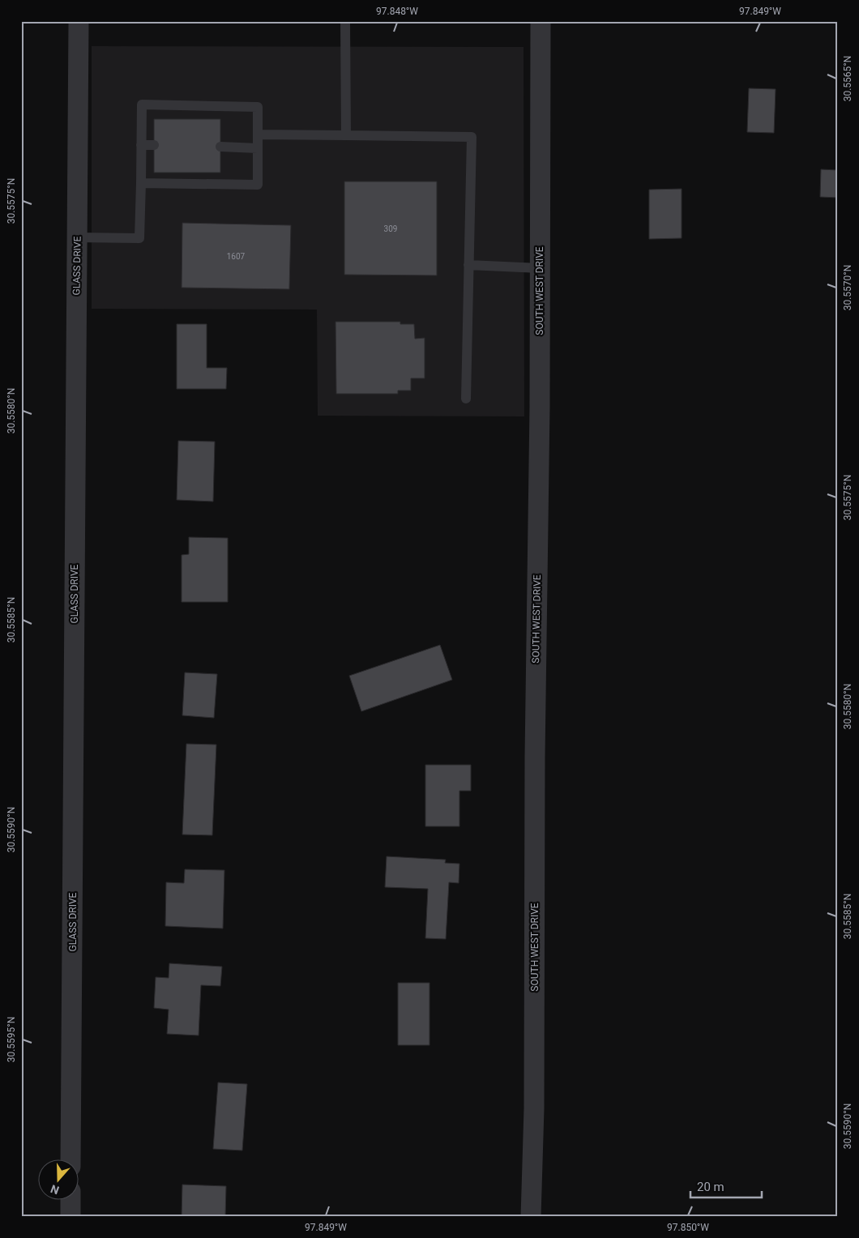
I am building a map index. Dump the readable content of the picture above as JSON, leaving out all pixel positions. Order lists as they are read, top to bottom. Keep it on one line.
{"streets":{"street":["GLASS DRIVE","SOUTH WEST DRIVE"]},"house_numbers":["309","1607"],"scale_bar":"20 m","north":"bottom","coordinates":["97.848°W","97.849°W","30.5565°N","30.5575°N","30.5570°N","30.5580°N","30.5585°N","30.5590°N","30.5595°N","97.850°W"]}
